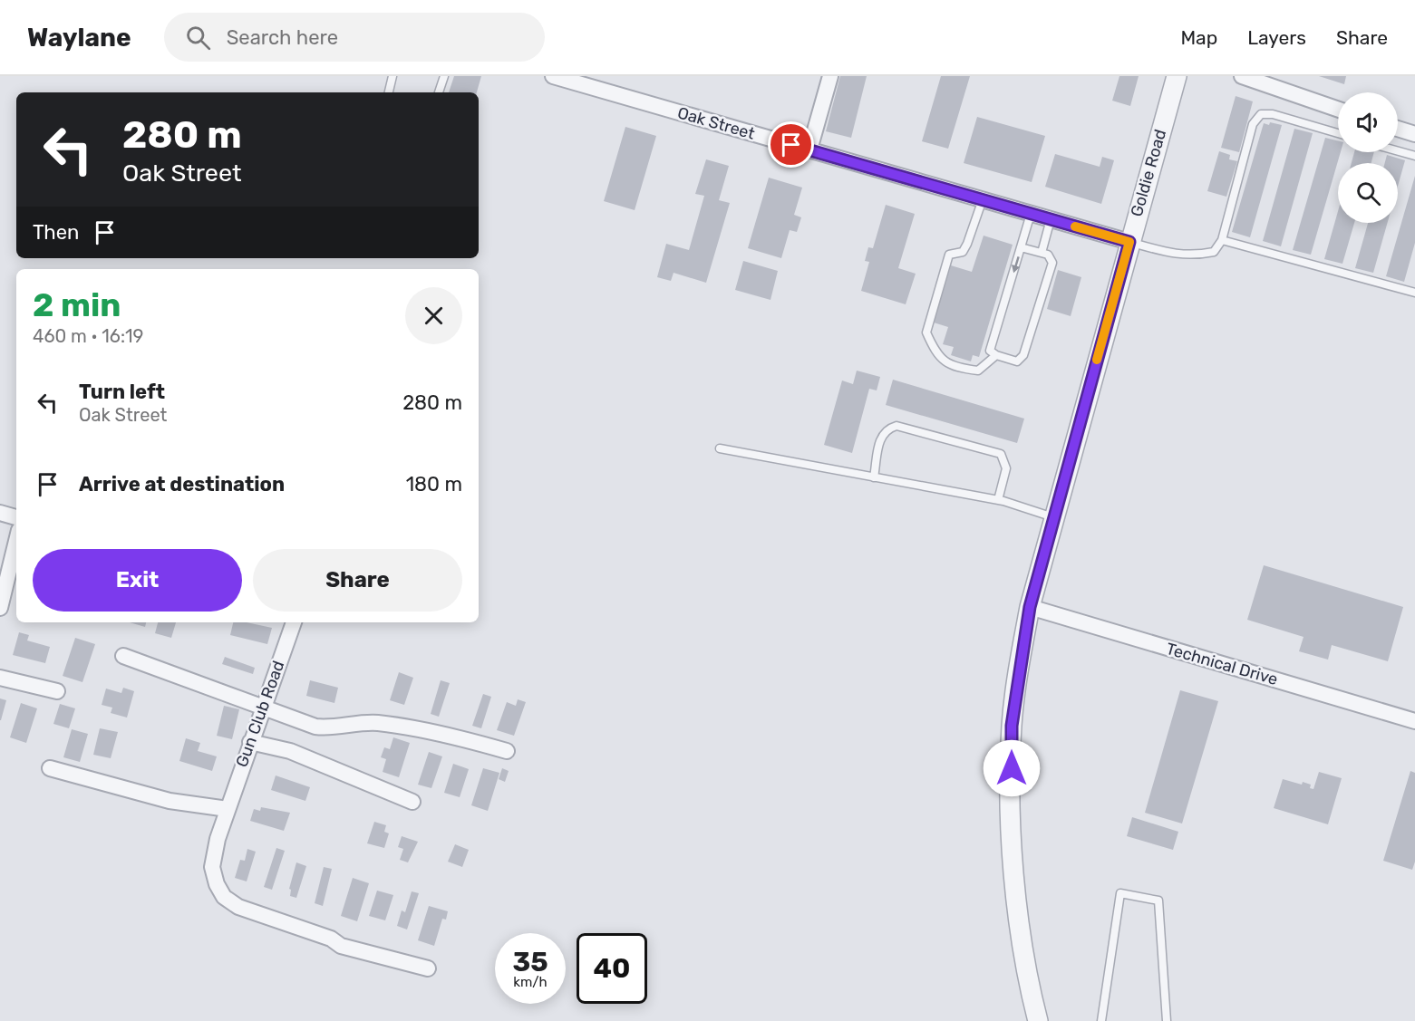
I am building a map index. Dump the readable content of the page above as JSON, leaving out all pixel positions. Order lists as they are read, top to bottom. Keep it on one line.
{"streets":{"street":["Oak Street","Goldie Road","Technical Drive","Gun Club Road"]},"crossings":[["Oak Street","Goldie Road"],["Goldie Road","Technical Drive"]],"page":{"header":"Waylane","search":"Search here","nav":["Map","Layers","Share"],"turn":["280 m","Oak Street"],"then":"Then","heading":["2 min","460 m · 16:19"],"list":[{"name":"Turn left","note":"Oak Street","value":"280 m"},{"name":"Arrive at destination","value":"180 m"}],"buttons":["Exit","Share"],"speed":"35 km/h","limit":"40"}}
